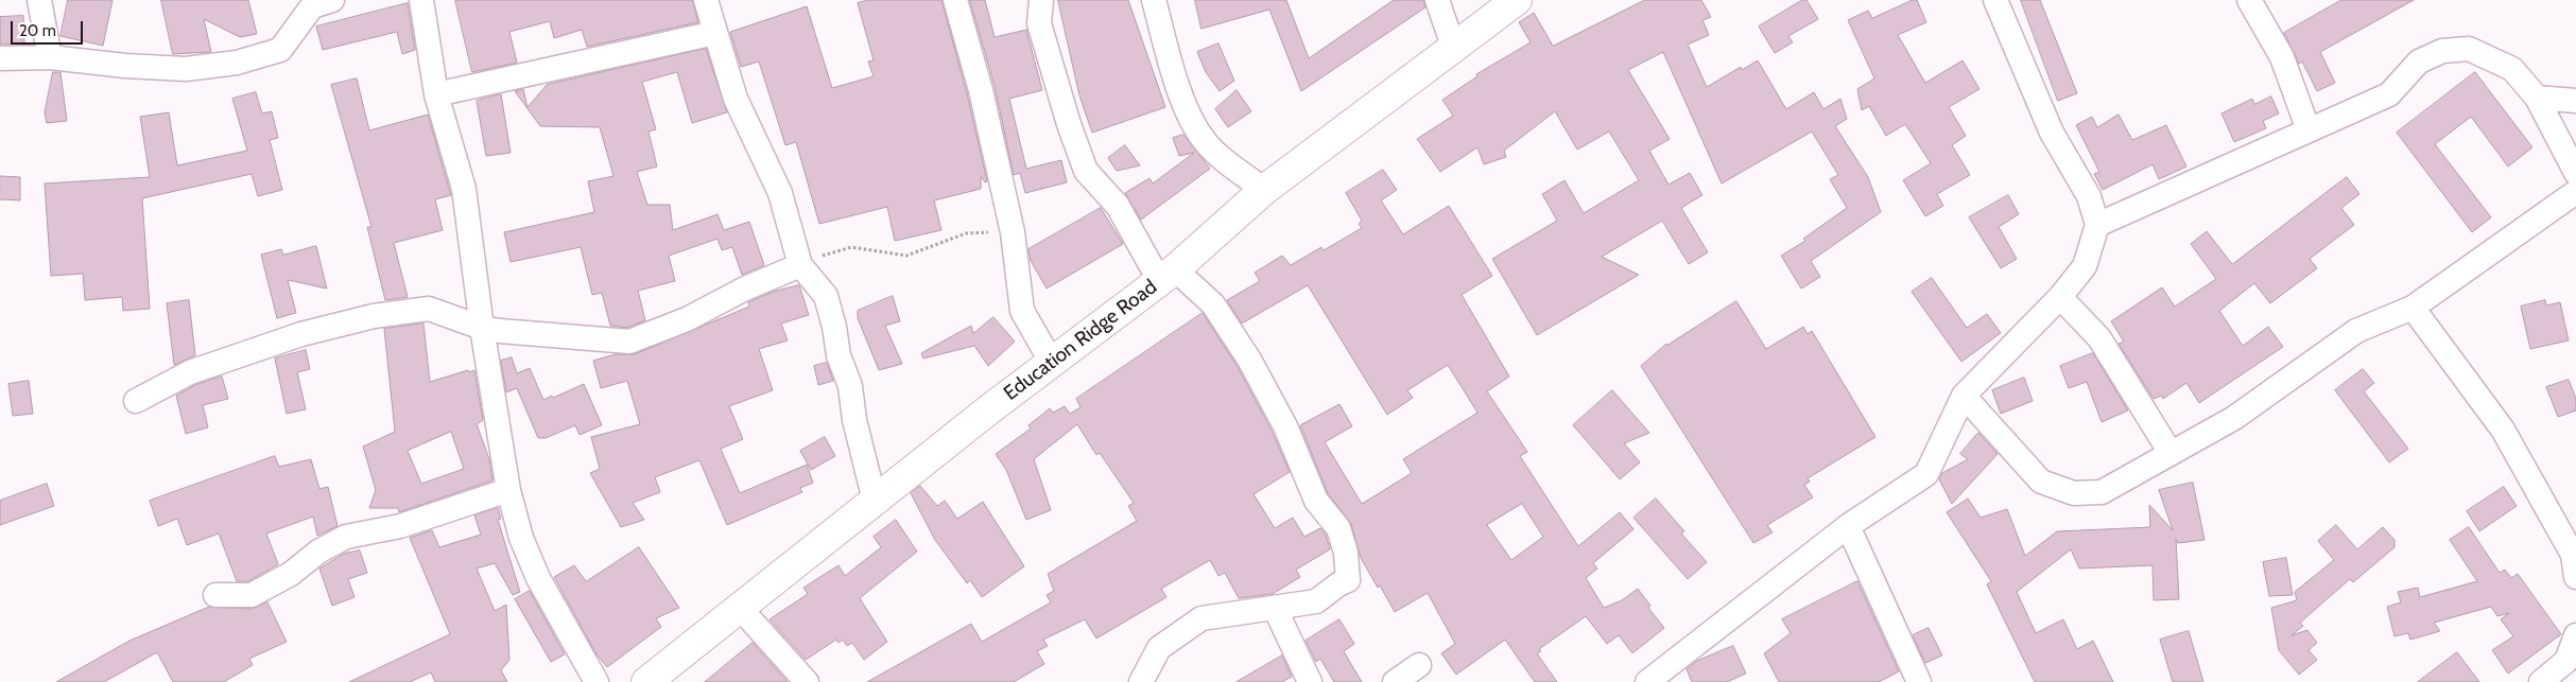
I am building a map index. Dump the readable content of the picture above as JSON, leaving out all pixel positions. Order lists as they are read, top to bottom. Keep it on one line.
{"streets":{"main road":["Education Ridge Road"]},"scale_bar":"20 m"}
